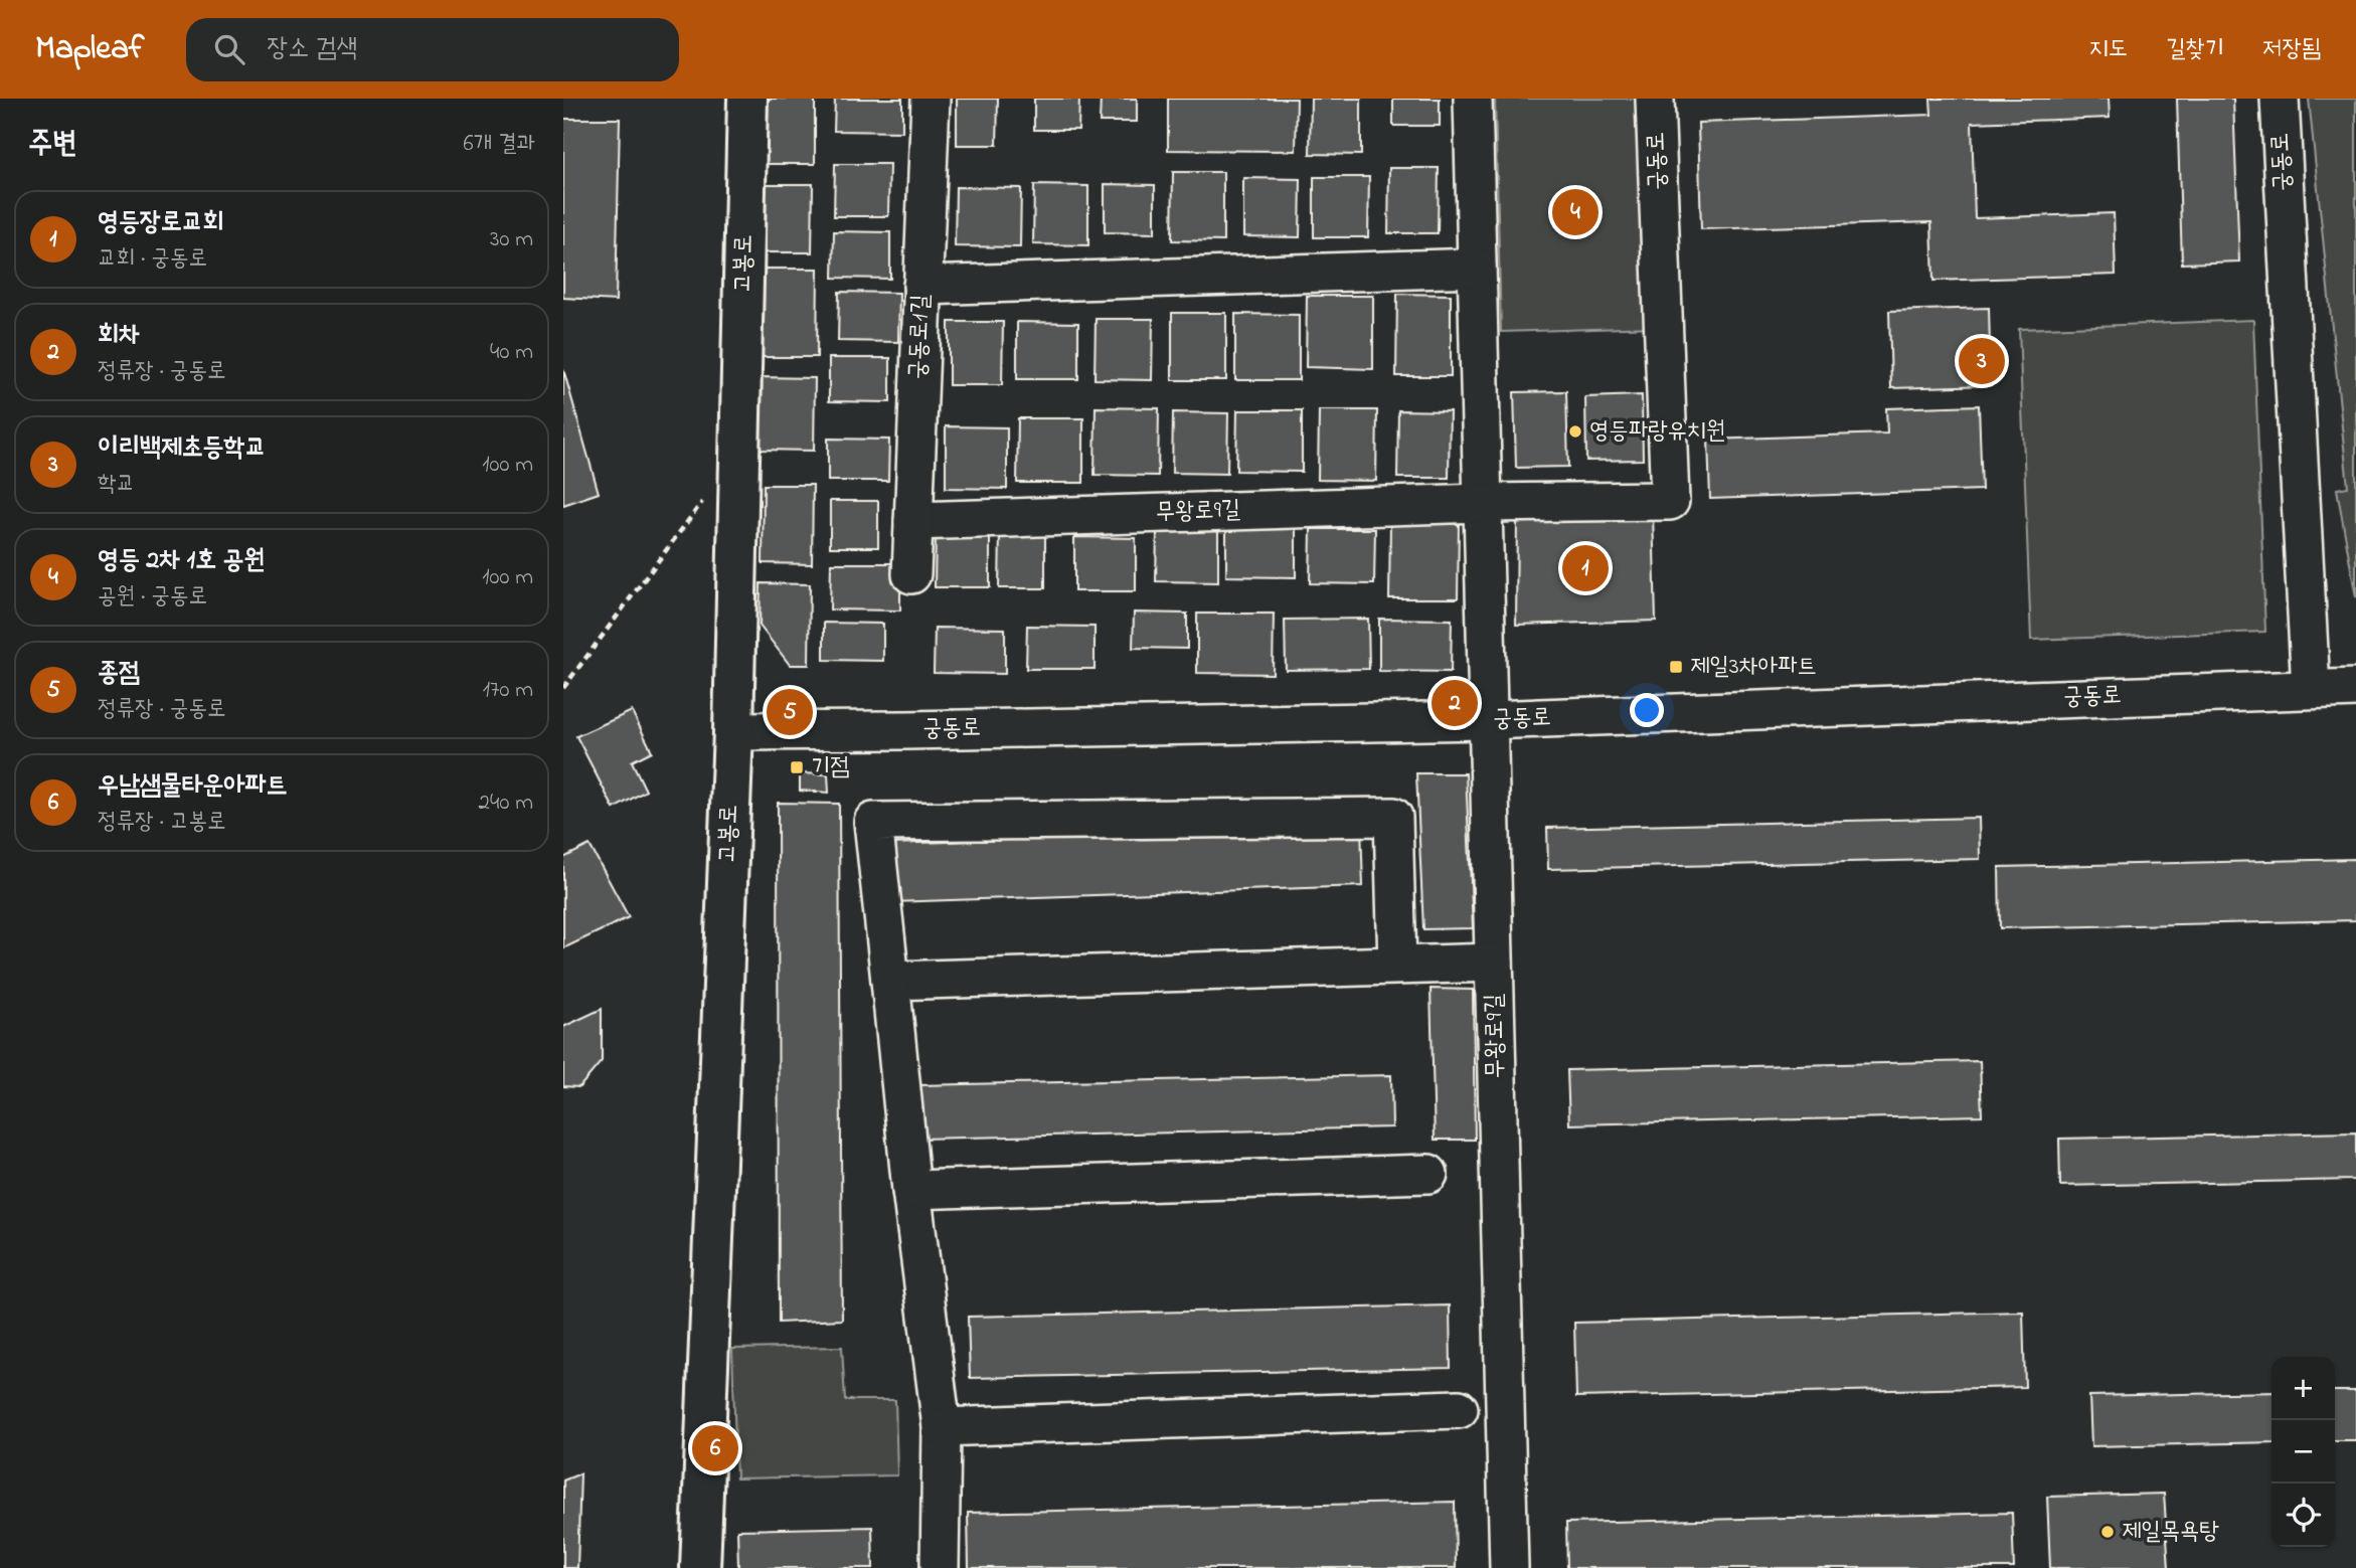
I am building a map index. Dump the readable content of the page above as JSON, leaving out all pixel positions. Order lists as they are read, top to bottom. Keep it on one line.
{"streets":{"street":["궁동로","고봉로","궁동로1길","무왕로9길"]},"crossings":[["궁동로","고봉로"],["궁동로","무왕로9길"],["궁동로1길","무왕로9길"]],"places":{"other":["영등파랑유치원","제일목욕탕"],"transit":["제일3차아파트","기점"]},"page":{"header":"Mapleaf","search":"장소 검색","nav":["지도","길찾기","저장됨"],"heading":["주변","6개 결과"],"pins":["4","3","1","2","5","6"],"list":[{"mark":"1","name":"영등장로교회","note":"교회 · 궁동로","value":"30 m"},{"mark":"2","name":"회차","note":"정류장 · 궁동로","value":"40 m"},{"mark":"3","name":"이리백제초등학교","note":"학교","value":"100 m"},{"mark":"4","name":"영등 2차 1호 공원","note":"공원 · 궁동로","value":"100 m"},{"mark":"5","name":"종점","note":"정류장 · 궁동로","value":"170 m"},{"mark":"6","name":"우남샘물타운아파트","note":"정류장 · 고봉로","value":"240 m"}],"map_buttons":["+","−"]}}
